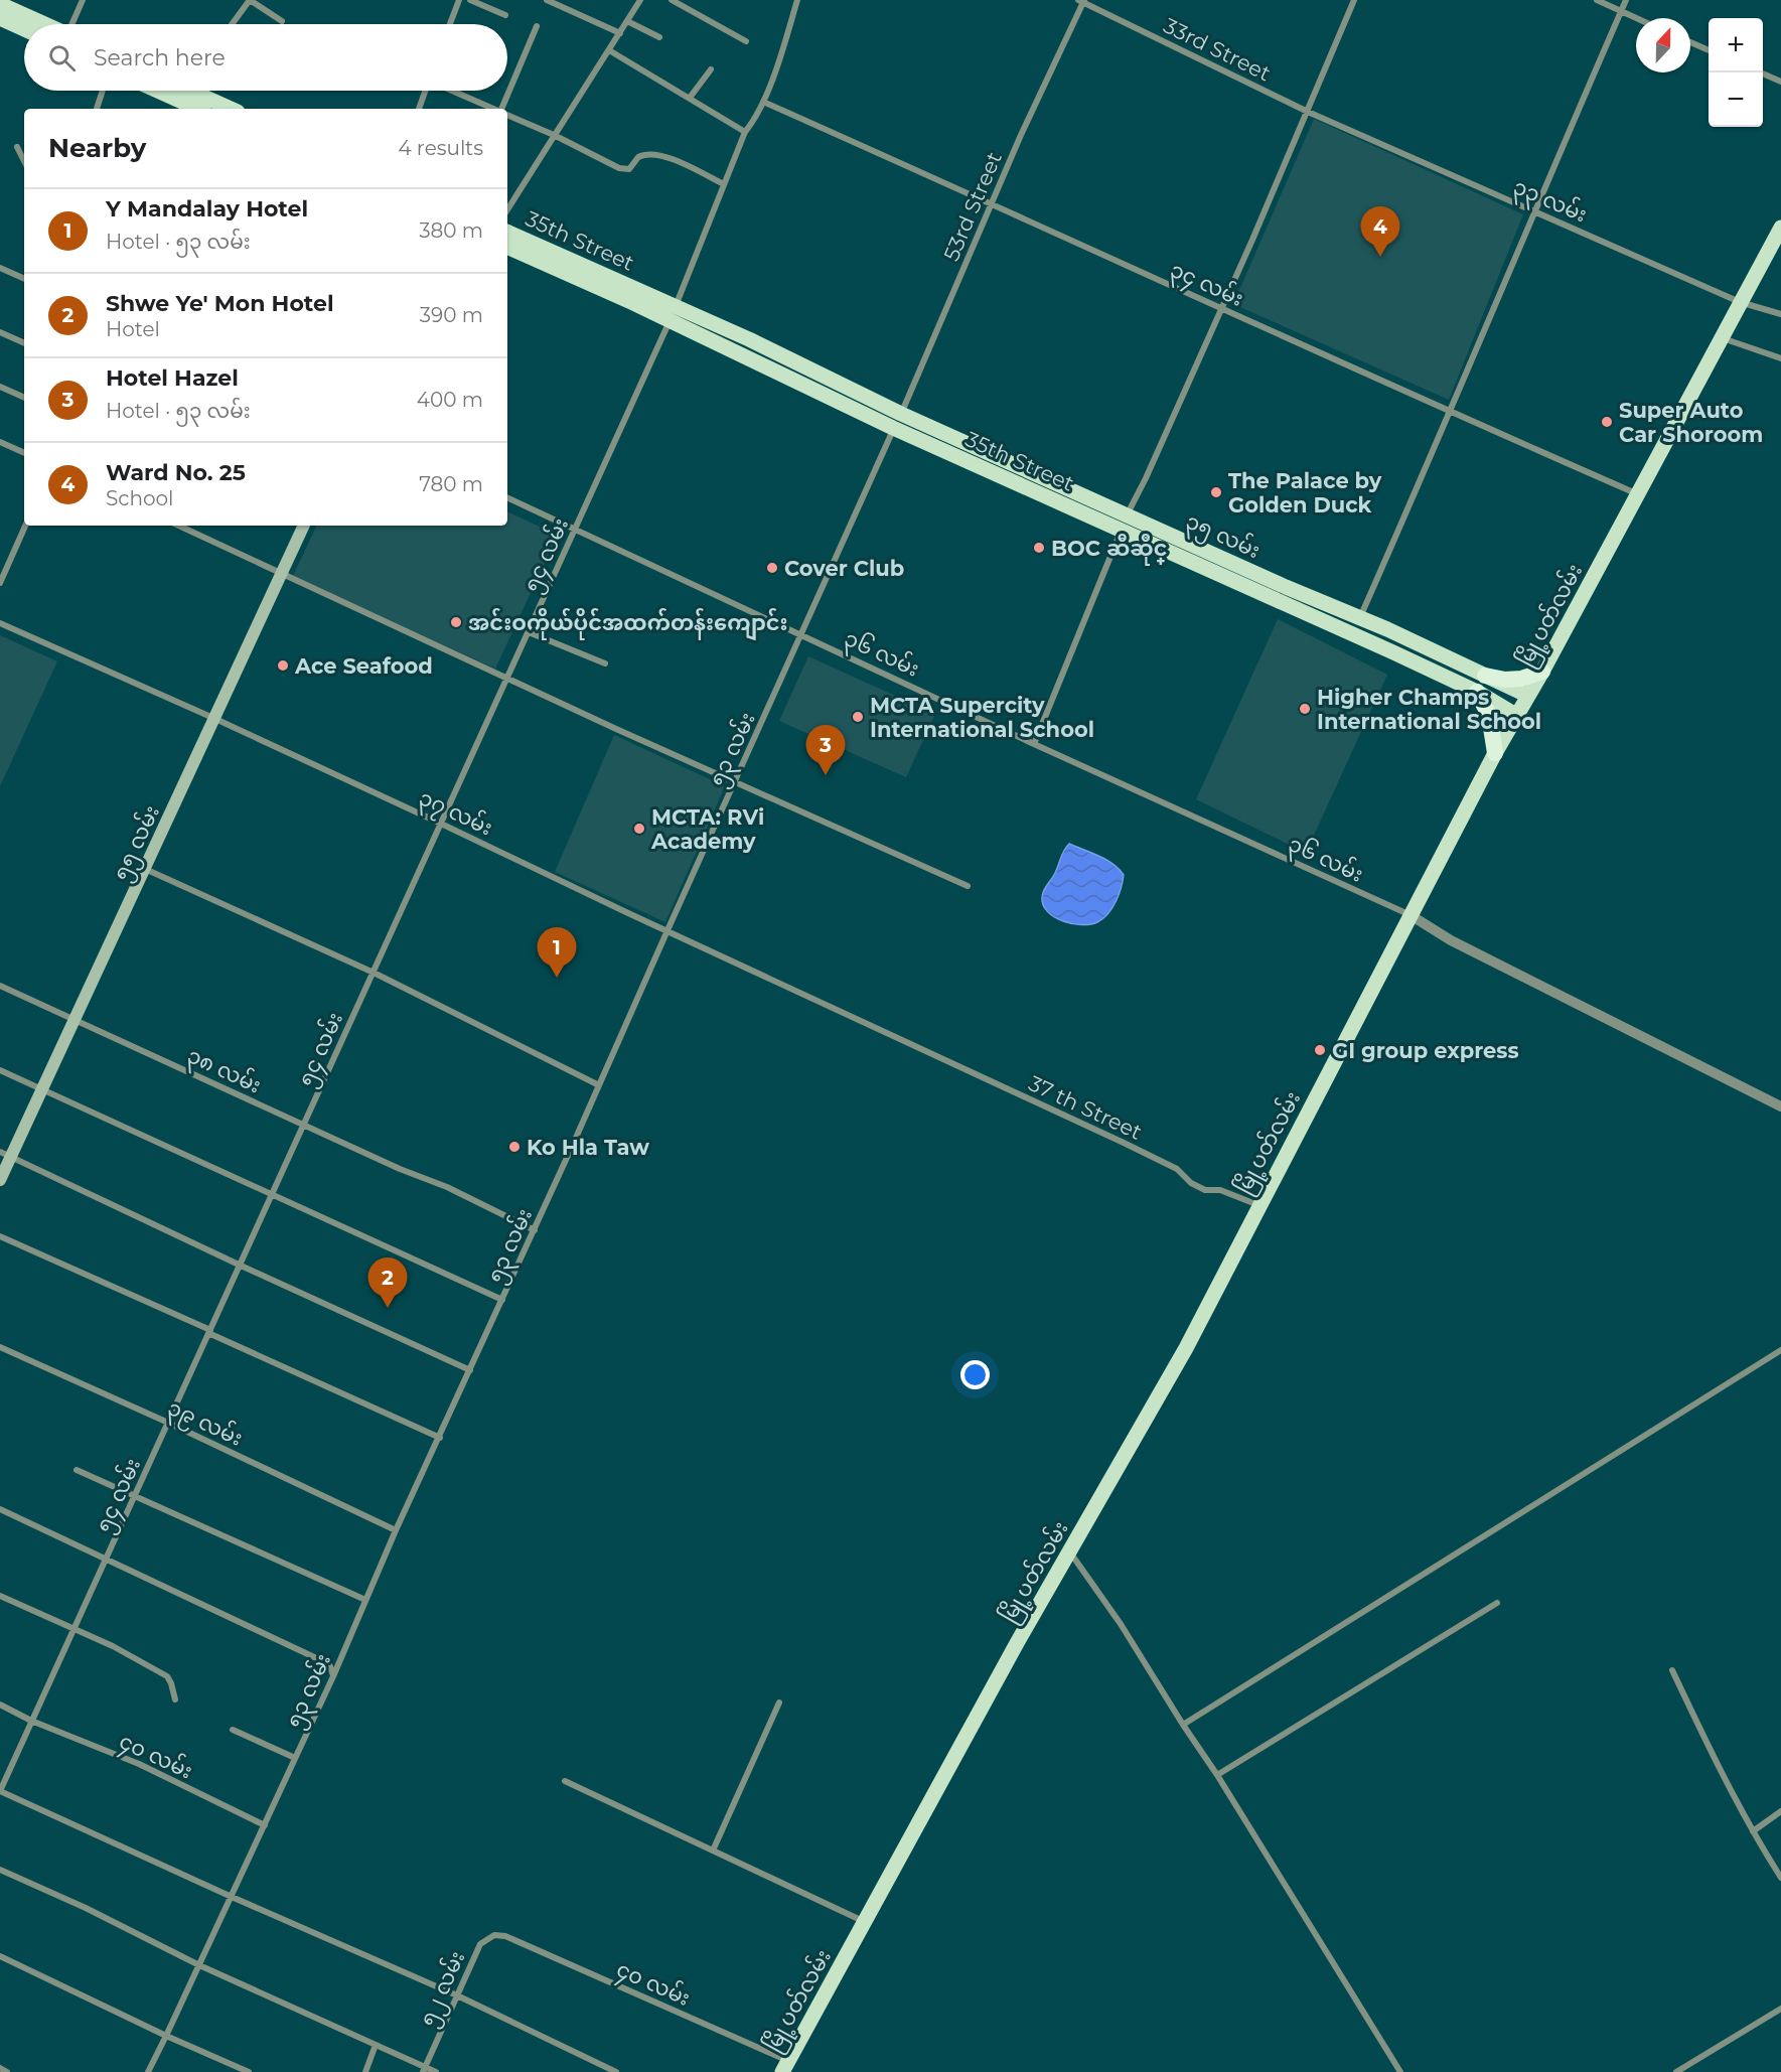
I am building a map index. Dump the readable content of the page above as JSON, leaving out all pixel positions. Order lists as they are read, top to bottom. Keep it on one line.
{"streets":{"main road":["35th Street","၃၅ လမ်း","မြို့ပတ်လမ်း","၅၅ လမ်း"],"street":["33rd Street","၃၃ လမ်း","53rd Street","၃၄ လမ်း","၅၄ လမ်း","၃၆ လမ်း","၅၃ လမ်း","၃၇ လမ်း","၃၈ လမ်း","37 th Street","၃၉ လမ်း","၄၀ လမ်း","၅၂ လမ်း"]},"crossings":[["33rd Street","၃၃ လမ်း"],["33rd Street","53rd Street"],["၃၃ လမ်း","မြို့ပတ်လမ်း"],["53rd Street","35th Street"],["53rd Street","၃၄ လမ်း"],["53rd Street","၃၅ လမ်း"],["53rd Street","၅၃ လမ်း"],["35th Street","၃၅ လမ်း"],["35th Street","၅၄ လမ်း"],["35th Street","မြို့ပတ်လမ်း"],["35th Street","၅၃ လမ်း"],["၃၄ လမ်း","၅၄ လမ်း"],["၃၄ လမ်း","မြို့ပတ်လမ်း"],["၃၅ လမ်း","မြို့ပတ်လမ်း"],["၅၄ လမ်း","၃၆ လမ်း"],["၅၄ လမ်း","၃၇ လမ်း"],["၅၄ လမ်း","၃၈ လမ်း"],["၅၄ လမ်း","၃၉ လမ်း"],["၅၄ လမ်း","၄၀ လမ်း"],["မြို့ပတ်လမ်း","၃၆ လမ်း"],["မြို့ပတ်လမ်း","37 th Street"],["မြို့ပတ်လမ်း","၄၀ လမ်း"],["၃၆ လမ်း","၅၃ လမ်း"],["၅၃ လမ်း","၃၇ လမ်း"],["၅၃ လမ်း","၃၈ လမ်း"],["၅၃ လမ်း","၃၉ လမ်း"],["၅၃ လမ်း","၄၀ လမ်း"],["၃၇ လမ်း","၅၅ လမ်း"],["၃၇ လမ်း","37 th Street"],["၅၅ လမ်း","၃၈ လမ်း"],["၄၀ လမ်း","၅၂ လမ်း"]],"places":["Super Auto Car Shoroom","The Palace by Golden Duck","BOC ဆီဆိုင္","Cover Club","အင်းဝကိုယ်ပိုင်အထက်တန်းကျောင်း","Ace Seafood","Higher Champs International School","MCTA Supercity International School","MCTA: RVi Academy","GI group express","Ko Hla Taw"],"north":"top","page":{"map_buttons":["+","−"],"search":"Search here","heading":["Nearby","4 results"],"list":[{"mark":"1","name":"Y Mandalay Hotel","note":"Hotel · ၅၃ လမ်း","value":"380 m"},{"mark":"2","name":"Shwe Ye' Mon Hotel","note":"Hotel","value":"390 m"},{"mark":"3","name":"Hotel Hazel","note":"Hotel · ၅၃ လမ်း","value":"400 m"},{"mark":"4","name":"Ward No. 25","note":"School","value":"780 m"}],"pins":["4","3","1","2"]}}
